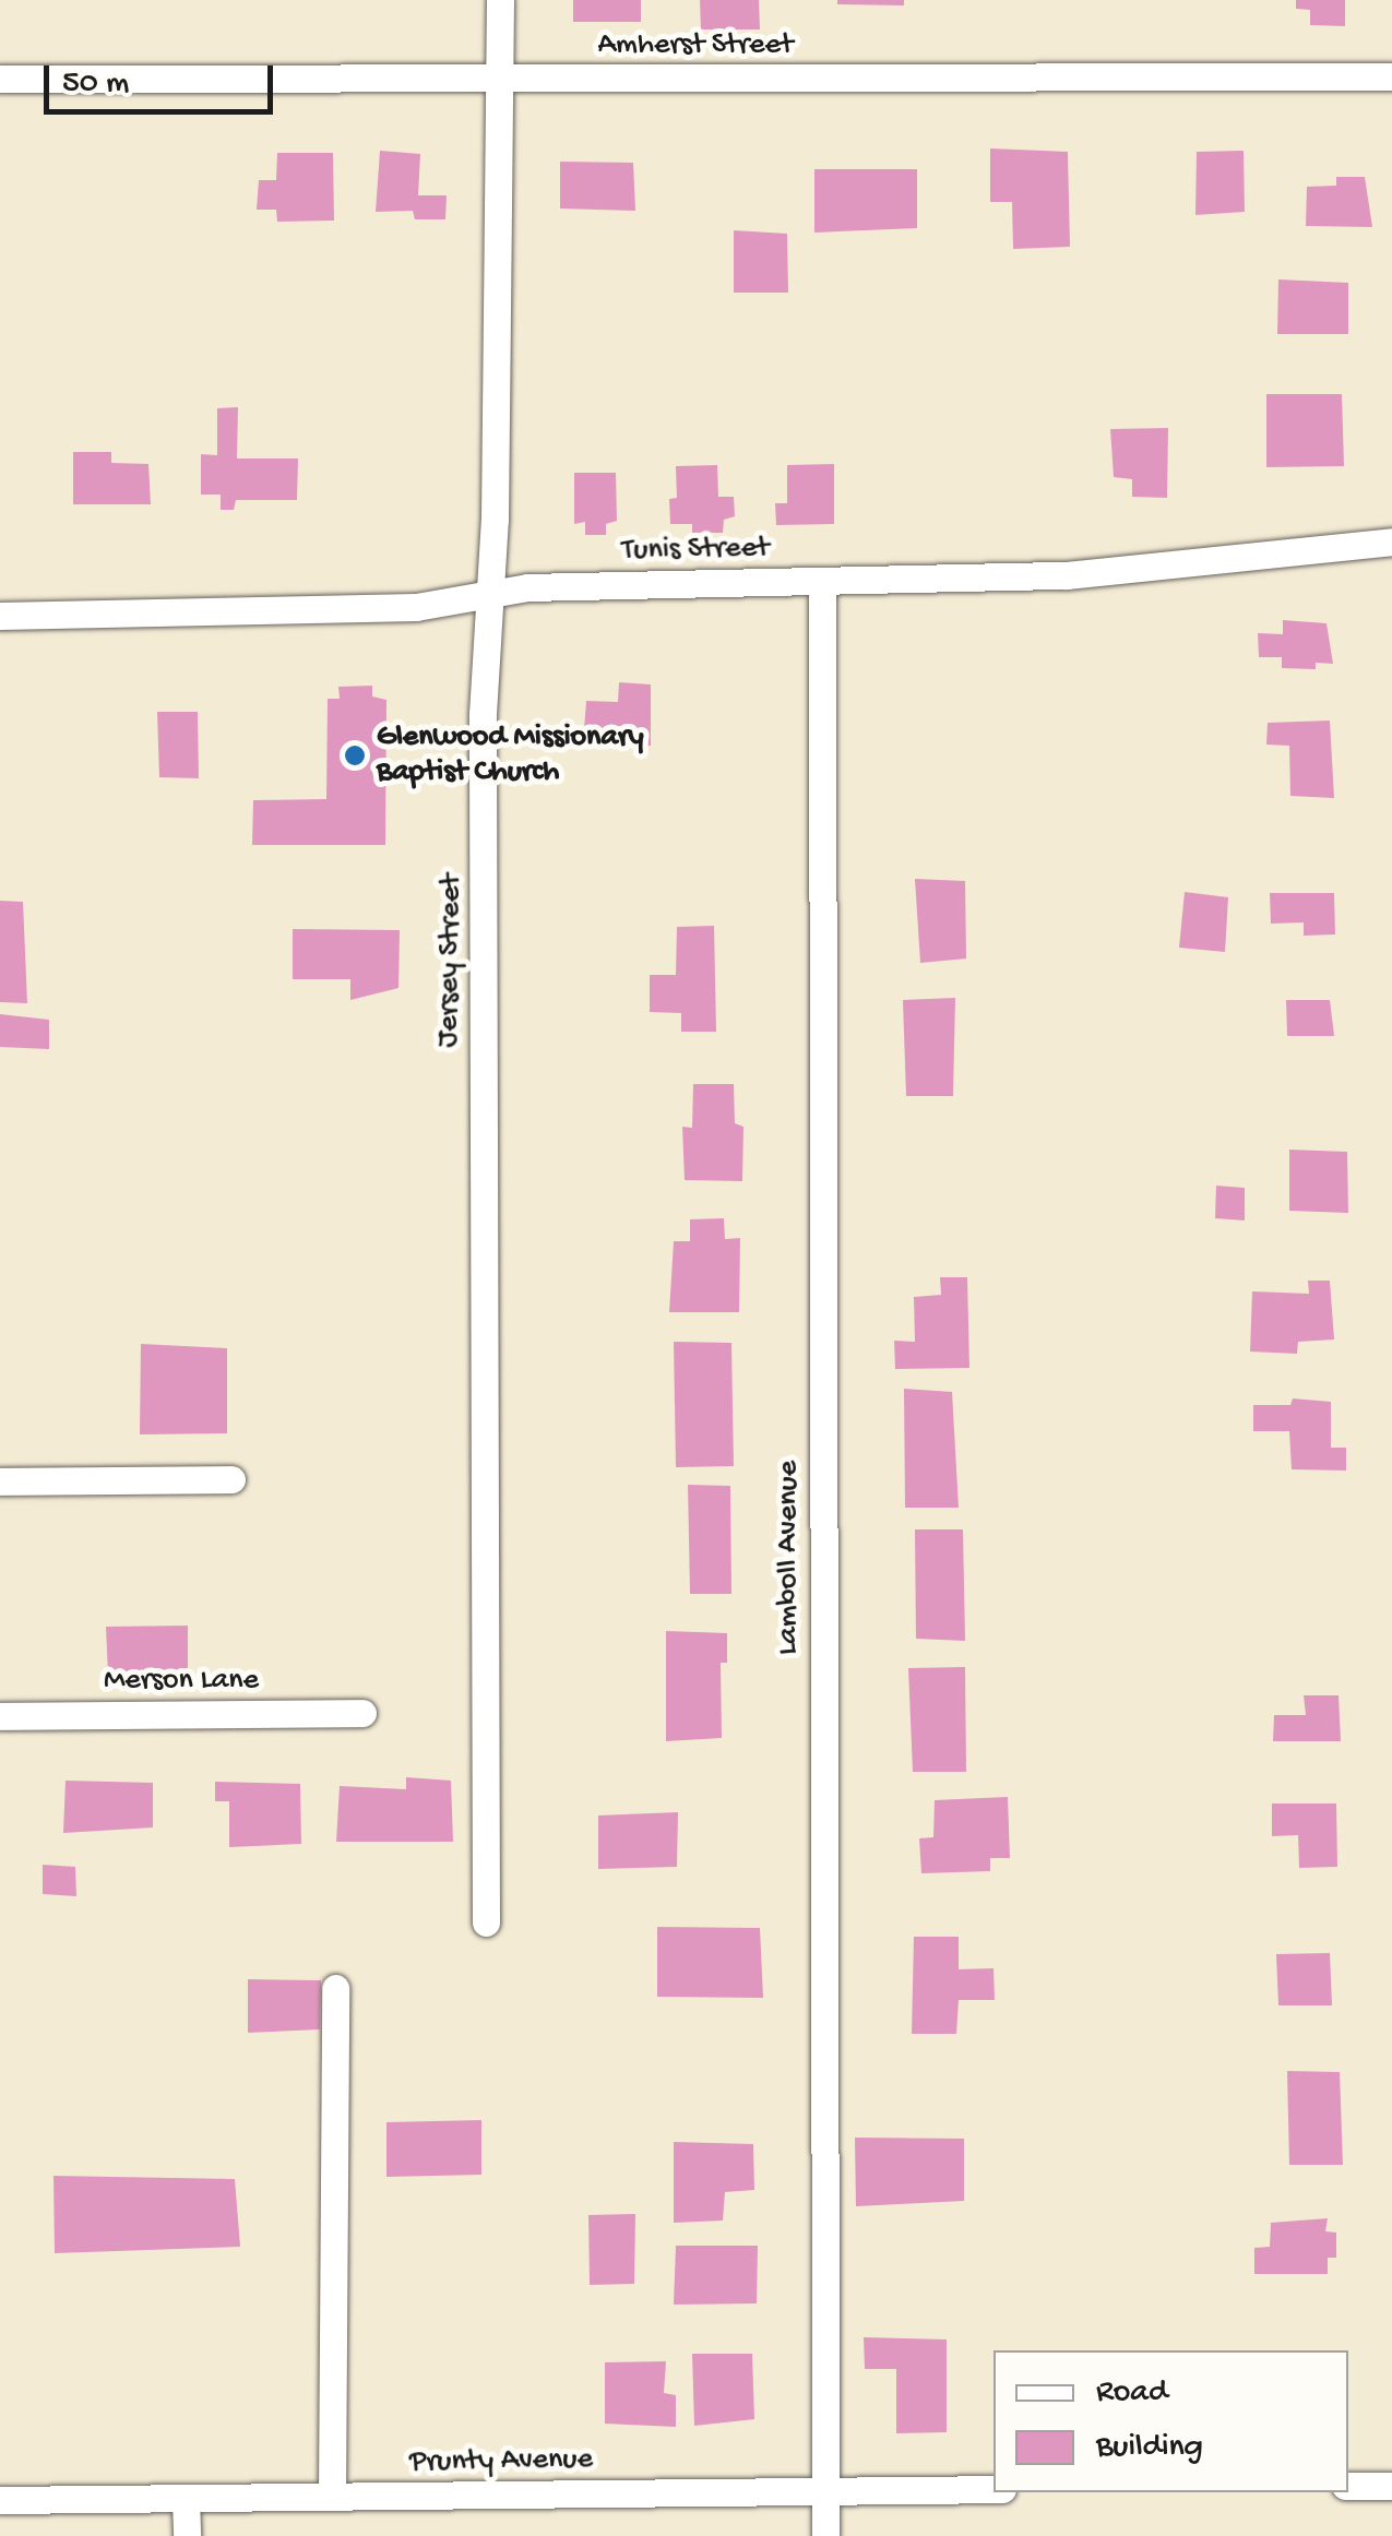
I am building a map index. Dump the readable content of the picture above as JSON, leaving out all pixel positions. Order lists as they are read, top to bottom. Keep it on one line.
{"streets":{"street":["Amherst Street","Tunis Street","Jersey Street","Lamboll Avenue","Merson Lane","Prunty Avenue"]},"crossings":[["Amherst Street","Jersey Street"],["Tunis Street","Jersey Street"],["Tunis Street","Lamboll Avenue"],["Lamboll Avenue","Prunty Avenue"]],"places":["Glenwood Missionary Baptist Church"],"legend":["Road","Building"],"scale_bar":"50 m"}
